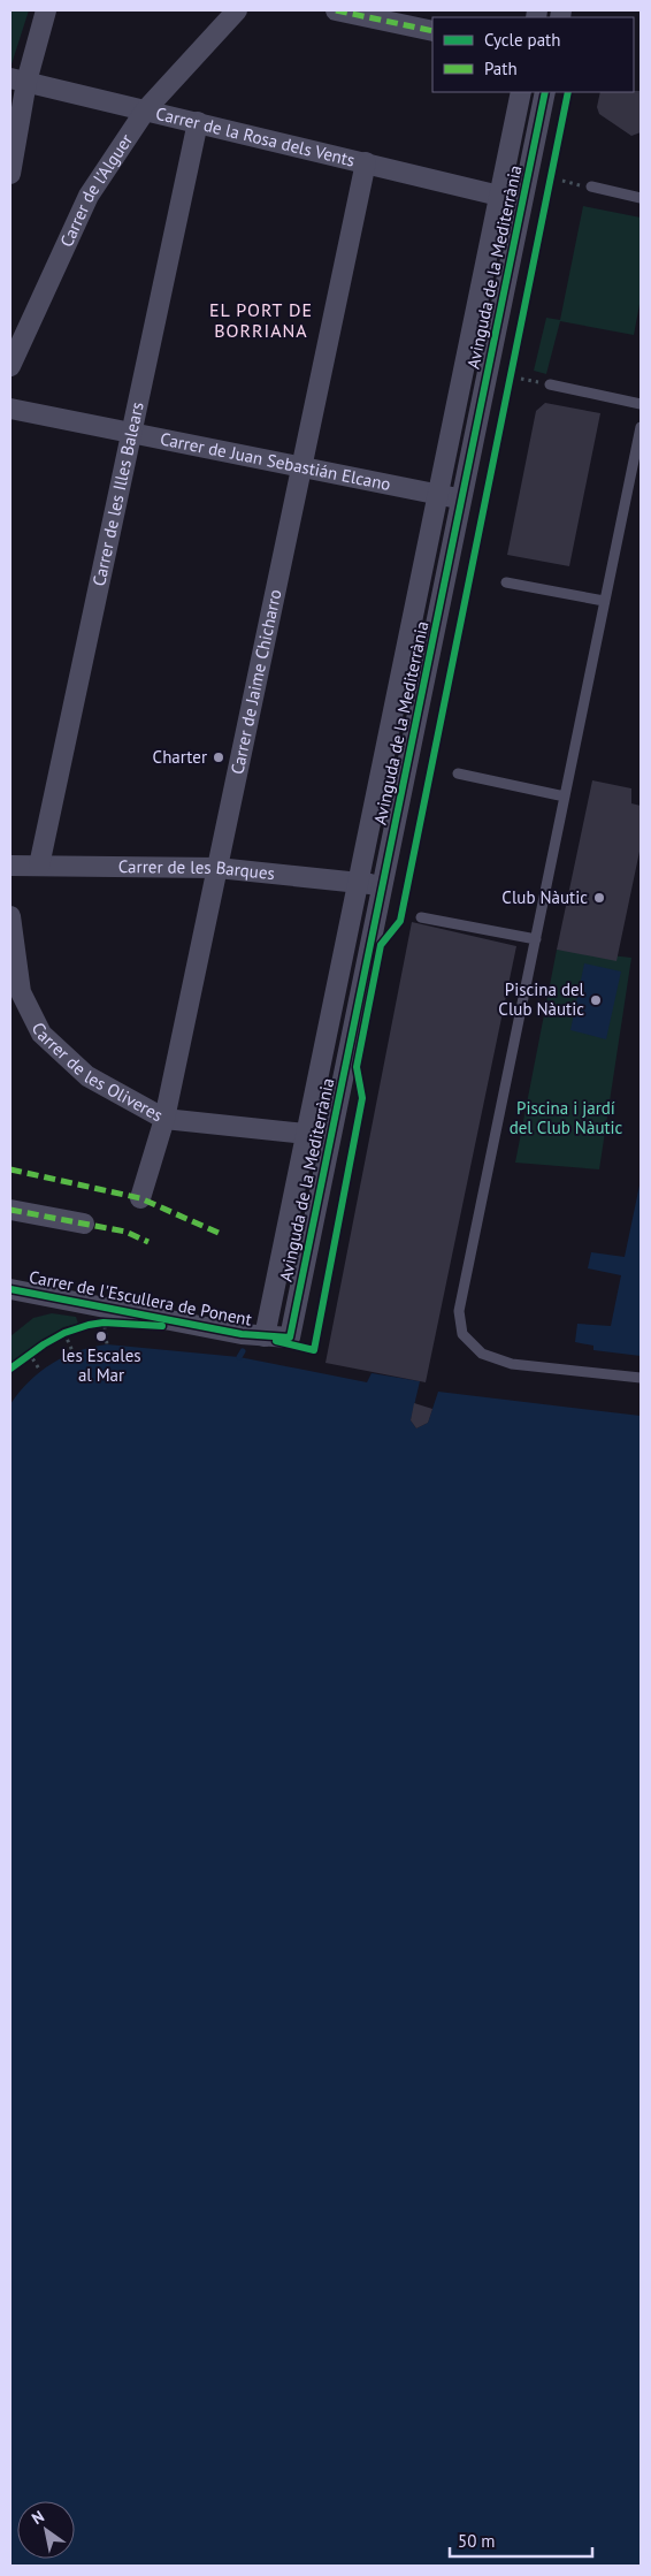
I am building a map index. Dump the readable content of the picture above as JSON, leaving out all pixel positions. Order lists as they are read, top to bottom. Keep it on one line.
{"streets":{"street":["Carrer de la Rosa dels Vents","Carrer de l'Alguer","Avinguda de la Mediterrània","Carrer de Juan Sebastián Elcano","Carrer de les Illes Balears","Carrer de Jaime Chicharro","Carrer de les Barques","Carrer de les Oliveres","Carrer de l'Escullera de Ponent"]},"crossings":[["Carrer de la Rosa dels Vents","Carrer de l'Alguer"],["Carrer de la Rosa dels Vents","Avinguda de la Mediterrània"],["Carrer de la Rosa dels Vents","Carrer de les Illes Balears"],["Carrer de la Rosa dels Vents","Carrer de Jaime Chicharro"],["Avinguda de la Mediterrània","Carrer de Juan Sebastián Elcano"],["Avinguda de la Mediterrània","Carrer de les Barques"],["Avinguda de la Mediterrània","Carrer de les Oliveres"],["Avinguda de la Mediterrània","Carrer de l'Escullera de Ponent"],["Carrer de Juan Sebastián Elcano","Carrer de les Illes Balears"],["Carrer de Juan Sebastián Elcano","Carrer de Jaime Chicharro"],["Carrer de les Illes Balears","Carrer de les Barques"],["Carrer de Jaime Chicharro","Carrer de les Barques"],["Carrer de Jaime Chicharro","Carrer de les Oliveres"]],"districts":["EL PORT DE BORRIANA"],"parks":["Piscina i jardí del Club Nàutic"],"places":["Charter","Club Nàutic","Piscina del Club Nàutic","les Escales al Mar"],"legend":["Cycle path","Path"],"scale_bar":"50 m","north":"top left"}
